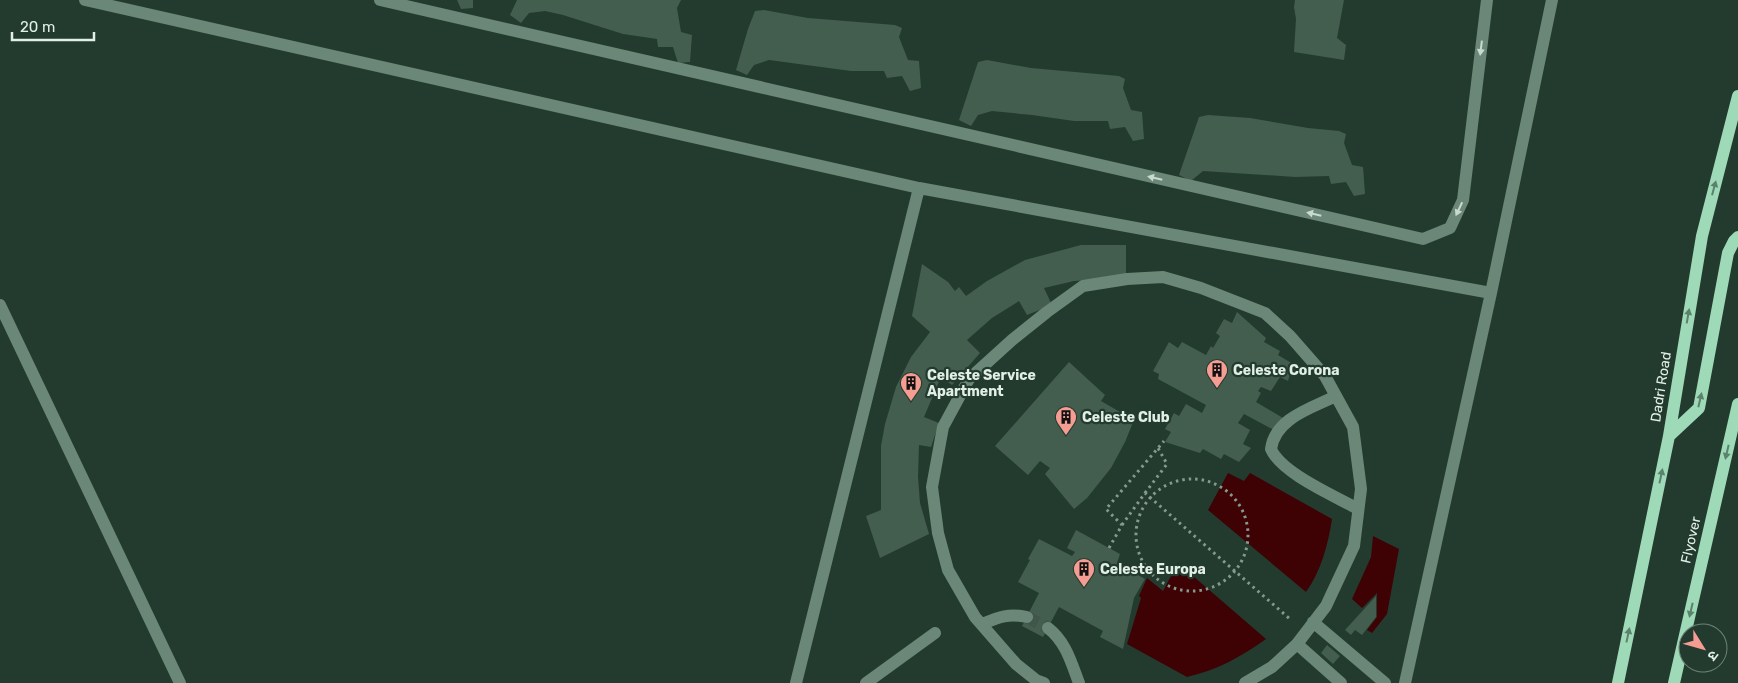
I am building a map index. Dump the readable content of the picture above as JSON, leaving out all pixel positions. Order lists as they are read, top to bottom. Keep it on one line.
{"streets":{"main road":["Dadri Road","Flyover"]},"one_way":["Flyover"],"places":{"building":["Celeste Corona","Celeste Service Apartment","Celeste Club","Celeste Europa"]},"scale_bar":"20 m","north":"bottom right"}
